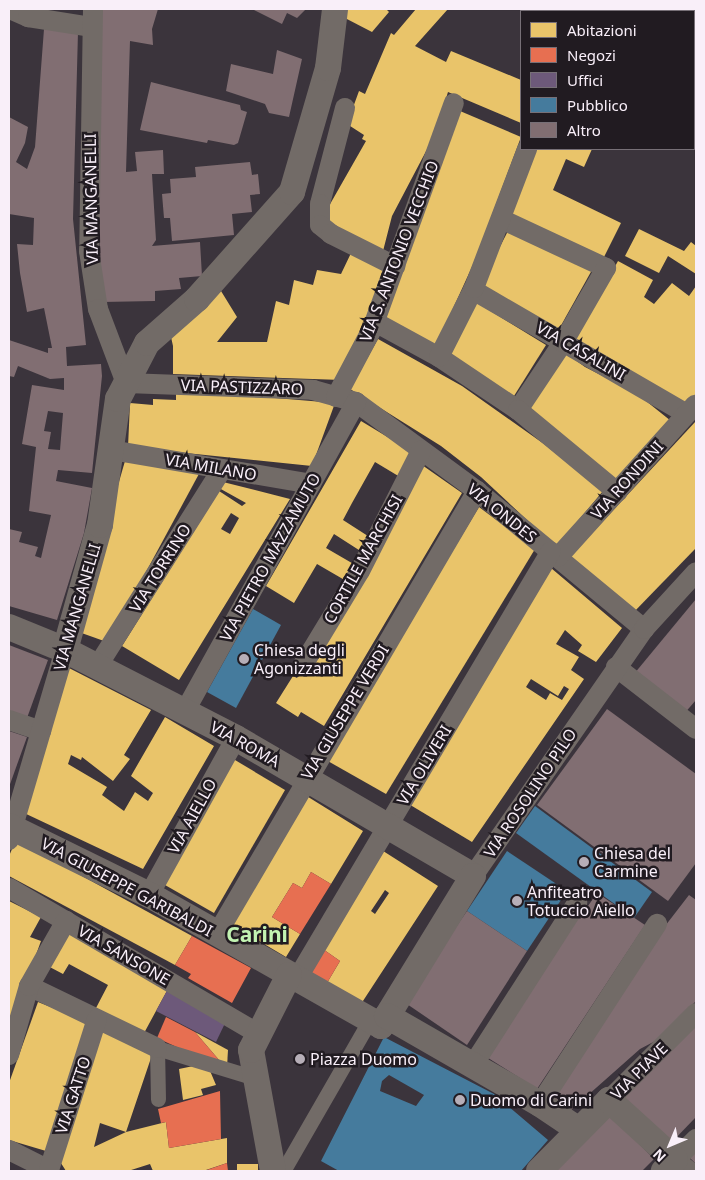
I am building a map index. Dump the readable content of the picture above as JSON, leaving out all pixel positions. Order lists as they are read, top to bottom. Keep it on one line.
{"streets":{"street":["VIA MANGANELLI","VIA S. ANTONIO VECCHIO","VIA CASALINI","VIA PASTIZZARO","VIA MILANO","VIA RONDINI","VIA ONDES","VIA PIETRO MAZZAMUTO","CORTILE MARCHISI","VIA TORRINO","VIA GIUSEPPE VERDI","VIA ROMA","VIA OLIVERI","VIA ROSOLINO PILO","VIA AIELLO","VIA GIUSEPPE GARIBALDI","VIA SANSONE","VIA PIAVE","VIA GATTO"]},"crossings":[["VIA MANGANELLI","VIA PASTIZZARO"],["VIA MANGANELLI","VIA MILANO"],["VIA MANGANELLI","VIA ROMA"],["VIA MANGANELLI","VIA GIUSEPPE GARIBALDI"],["VIA S. ANTONIO VECCHIO","VIA PASTIZZARO"],["VIA CASALINI","VIA RONDINI"],["VIA PASTIZZARO","VIA ONDES"],["VIA PASTIZZARO","VIA PIETRO MAZZAMUTO"],["VIA MILANO","VIA PIETRO MAZZAMUTO"],["VIA MILANO","VIA TORRINO"],["VIA RONDINI","VIA ONDES"],["VIA RONDINI","VIA OLIVERI"],["VIA ONDES","VIA PIETRO MAZZAMUTO"],["VIA ONDES","CORTILE MARCHISI"],["VIA ONDES","VIA GIUSEPPE VERDI"],["VIA ONDES","VIA OLIVERI"],["VIA ONDES","VIA ROSOLINO PILO"],["VIA PIETRO MAZZAMUTO","VIA ROMA"],["VIA TORRINO","VIA ROMA"],["VIA GIUSEPPE VERDI","VIA ROMA"],["VIA GIUSEPPE VERDI","VIA GIUSEPPE GARIBALDI"],["VIA ROMA","VIA OLIVERI"],["VIA ROMA","VIA ROSOLINO PILO"],["VIA ROMA","VIA AIELLO"],["VIA OLIVERI","VIA GIUSEPPE GARIBALDI"],["VIA ROSOLINO PILO","VIA GIUSEPPE GARIBALDI"],["VIA AIELLO","VIA GIUSEPPE GARIBALDI"],["VIA GIUSEPPE GARIBALDI","VIA PIAVE"]],"districts":["Carini"],"places":["Chiesa degli Agonizzanti","Chiesa del Carmine","Anfiteatro Totuccio Aiello","Piazza Duomo","Duomo di Carini"],"legend":["Abitazioni","Negozi","Uffici","Pubblico","Altro"],"north":"bottom left"}
